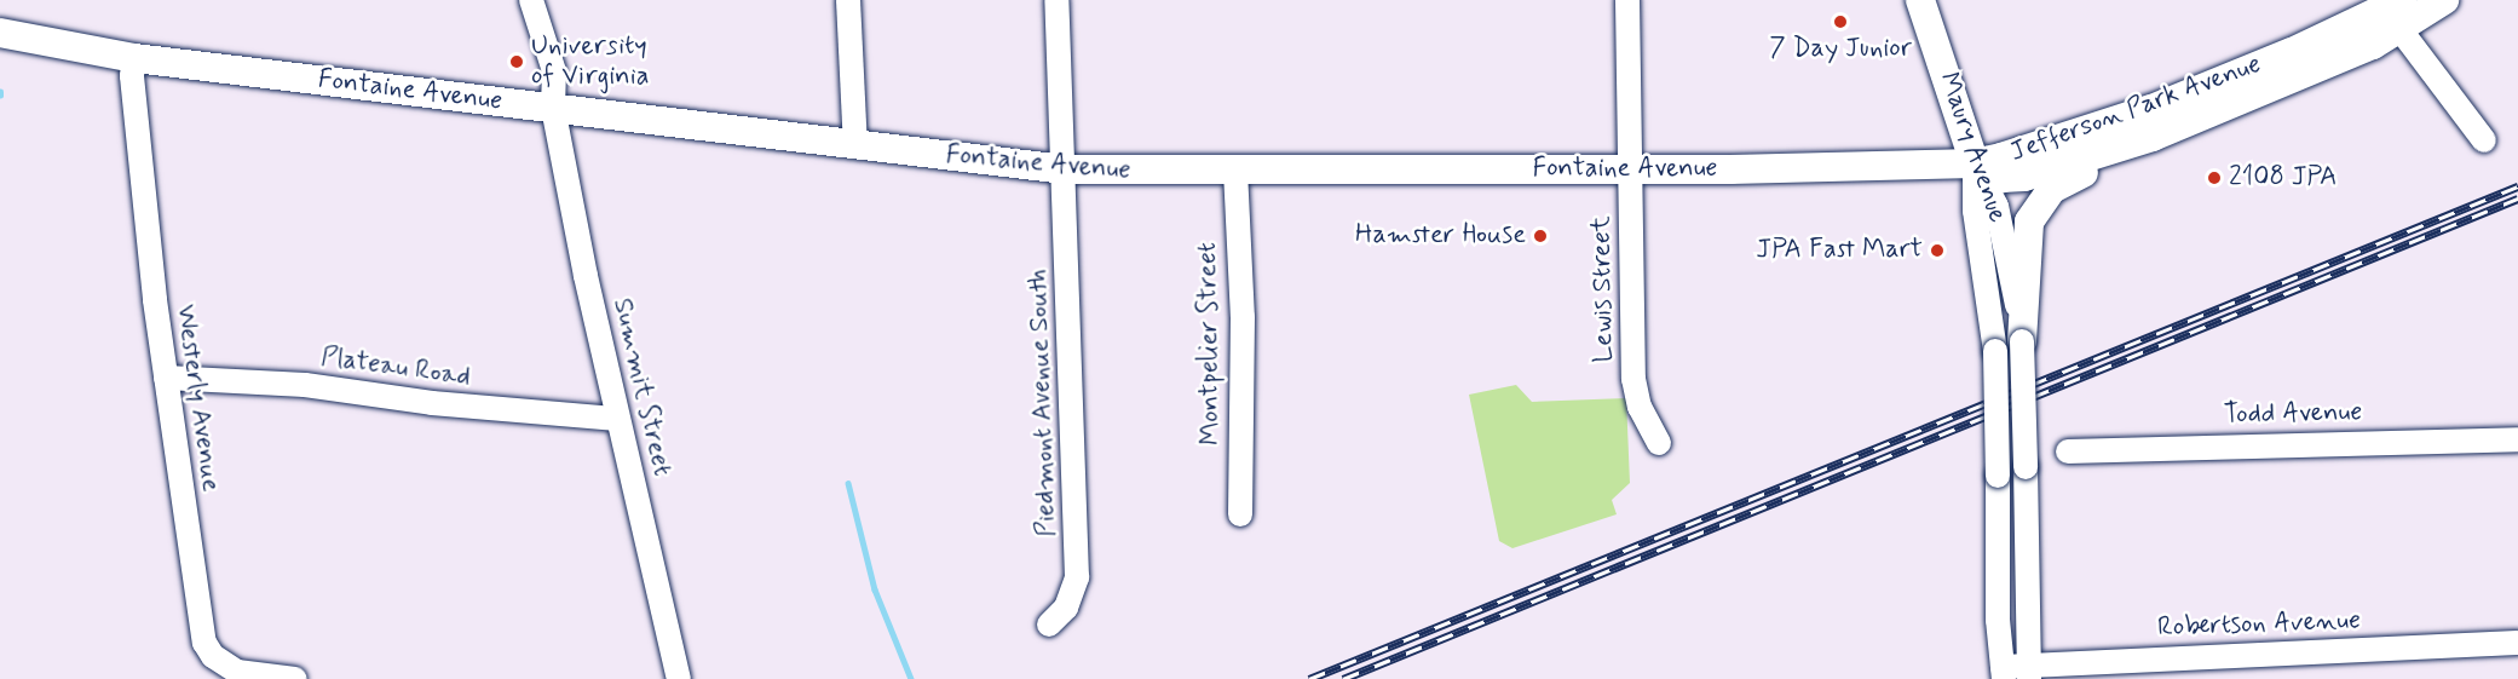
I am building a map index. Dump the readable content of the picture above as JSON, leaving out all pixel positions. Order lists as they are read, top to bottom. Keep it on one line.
{"streets":{"main road":["Fontaine Avenue","Jefferson Park Avenue","Maury Avenue"],"street":["Lewis Street","Montpelier Street","Plateau Road","Summit Street","Westerly Avenue","Piedmont Avenue South","Todd Avenue","Robertson Avenue"]},"crossings":[["Fontaine Avenue","Jefferson Park Avenue"],["Fontaine Avenue","Maury Avenue"],["Fontaine Avenue","Lewis Street"],["Fontaine Avenue","Montpelier Street"],["Fontaine Avenue","Summit Street"],["Fontaine Avenue","Westerly Avenue"],["Fontaine Avenue","Piedmont Avenue South"],["Jefferson Park Avenue","Maury Avenue"],["Maury Avenue","Robertson Avenue"],["Plateau Road","Summit Street"],["Plateau Road","Westerly Avenue"]],"places":["7 Day Junior","University of Virginia","2108 JPA","Hamster House","JPA Fast Mart"]}
